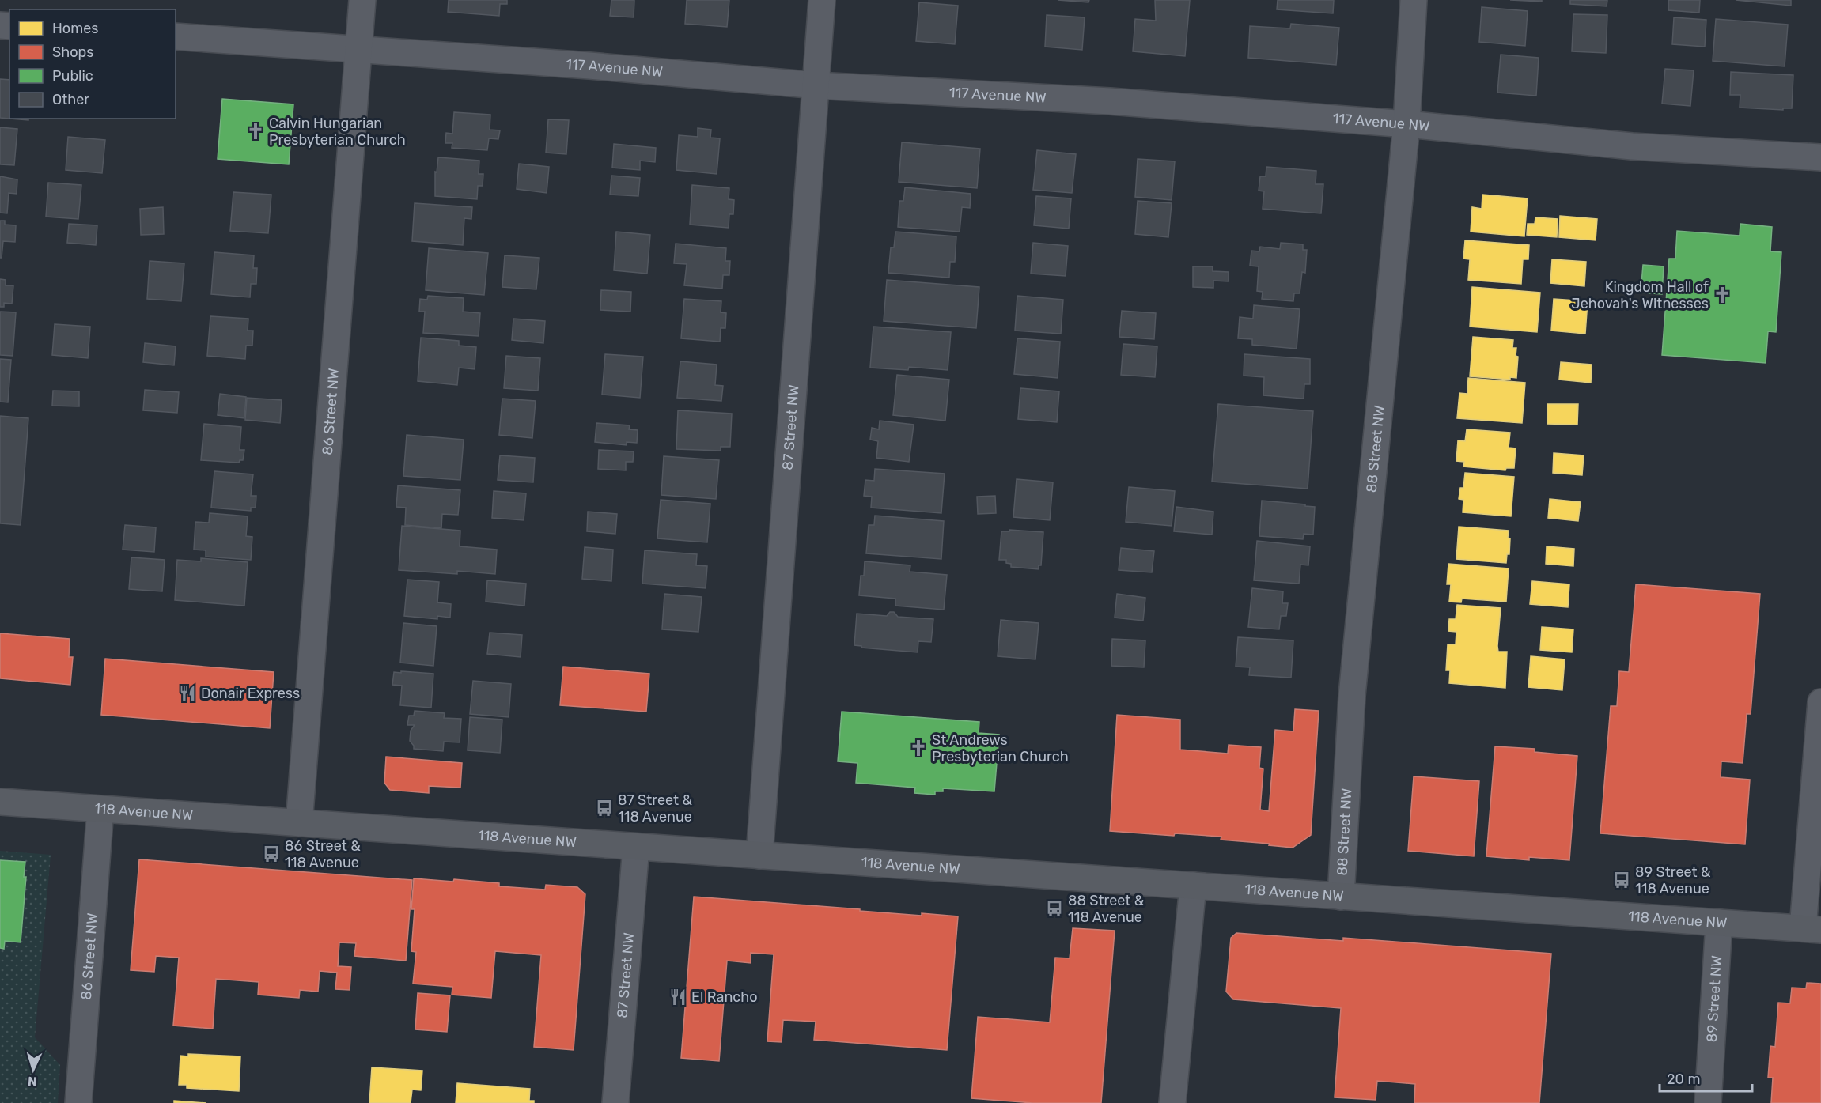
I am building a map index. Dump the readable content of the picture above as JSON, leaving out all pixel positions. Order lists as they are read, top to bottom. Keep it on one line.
{"streets":{"main road":["118 Avenue NW"],"street":["117 Avenue NW","86 Street NW","87 Street NW","88 Street NW","89 Street NW"]},"crossings":[["117 Avenue NW","86 Street NW"],["117 Avenue NW","87 Street NW"],["117 Avenue NW","88 Street NW"],["86 Street NW","118 Avenue NW"],["87 Street NW","118 Avenue NW"],["88 Street NW","118 Avenue NW"],["118 Avenue NW","89 Street NW"]],"places":{"church":["Calvin Hungarian Presbyterian Church","Kingdom Hall of Jehovah's Witnesses","St Andrews Presbyterian Church"],"restaurant":["Donair Express","El Rancho"],"bus stop":["87 Street & 118 Avenue","86 Street & 118 Avenue","89 Street & 118 Avenue","88 Street & 118 Avenue"]},"legend":["Homes","Shops","Public","Other"],"scale_bar":"20 m","north":"bottom"}
